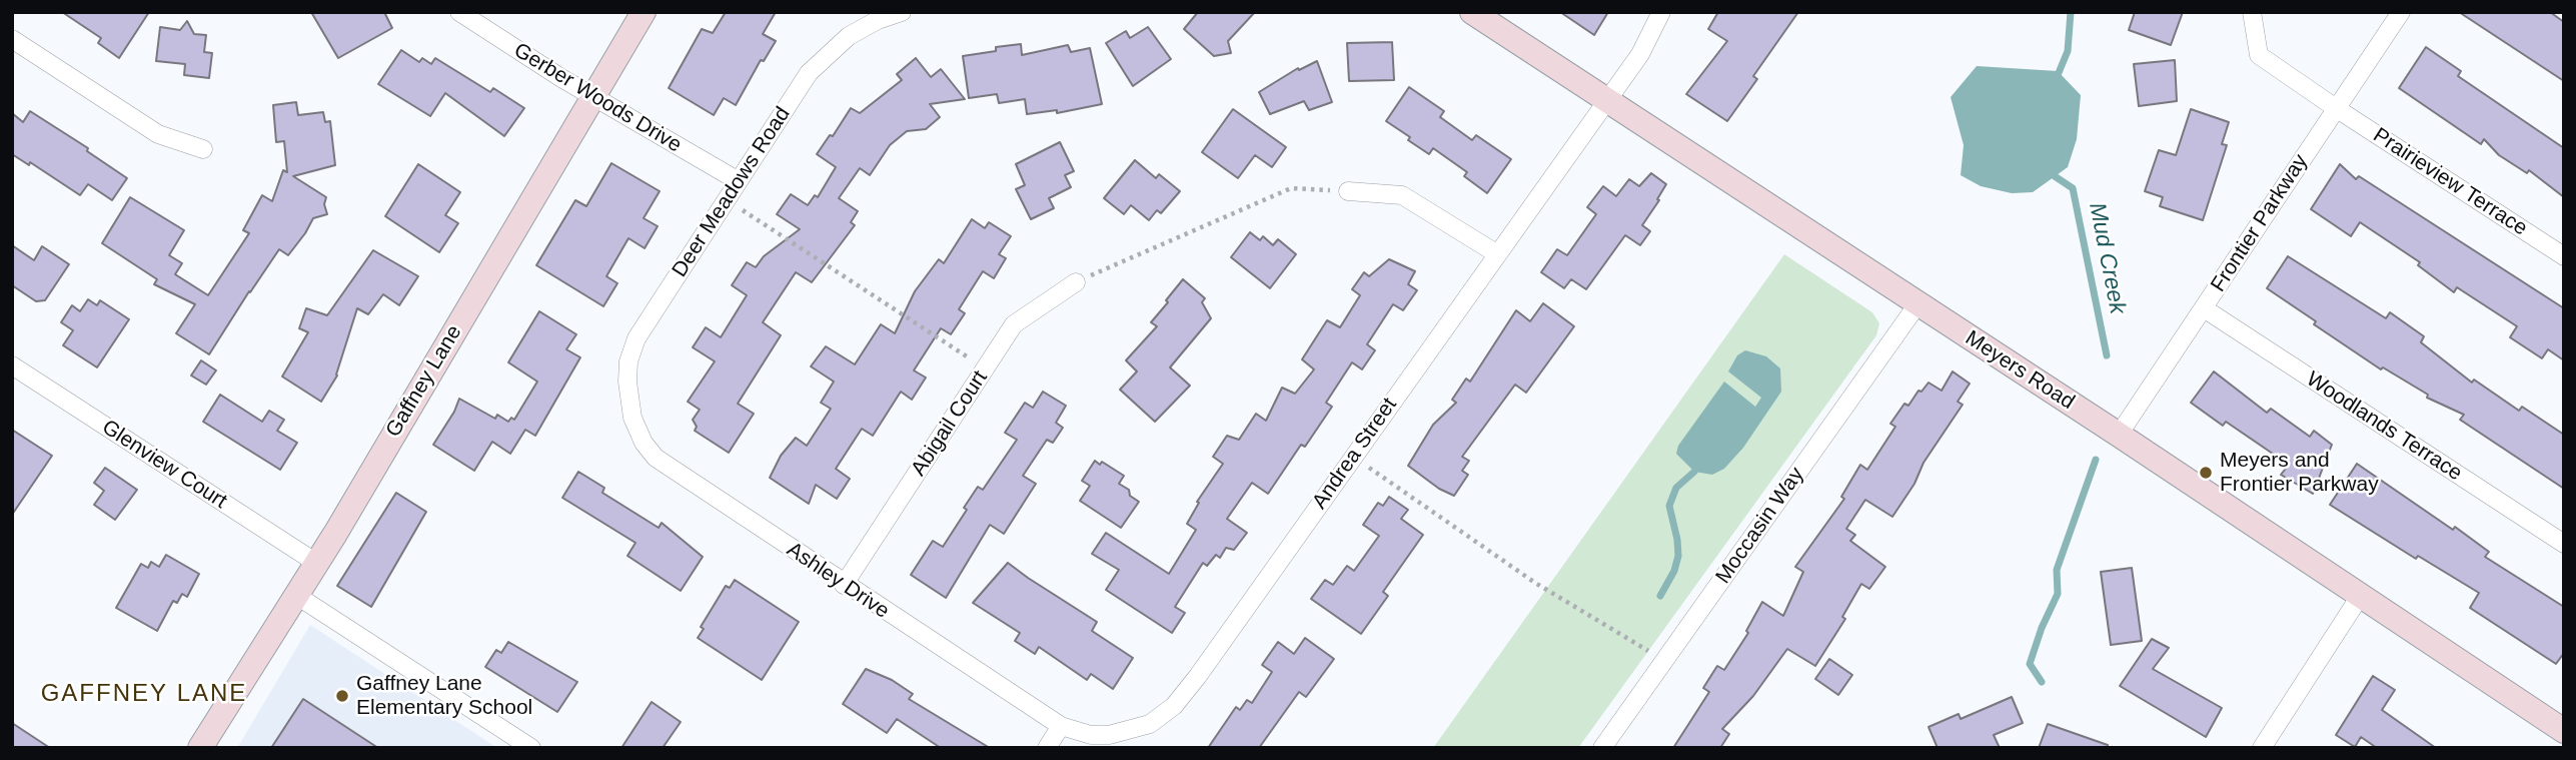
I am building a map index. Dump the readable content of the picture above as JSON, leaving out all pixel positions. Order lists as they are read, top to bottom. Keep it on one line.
{"streets":{"main road":["Meyers Road","Gaffney Lane"],"street":["Gerber Woods Drive","Prairieview Terrace","Deer Meadows Road","Frontier Parkway","Abigail Court","Woodlands Terrace","Andrea Street","Glenview Court","Moccasin Way","Ashley Drive"]},"crossings":[["Gerber Woods Drive","Deer Meadows Road"],["Gerber Woods Drive","Gaffney Lane"],["Prairieview Terrace","Frontier Parkway"],["Deer Meadows Road","Ashley Drive"],["Frontier Parkway","Meyers Road"],["Frontier Parkway","Woodlands Terrace"],["Meyers Road","Andrea Street"],["Meyers Road","Moccasin Way"],["Gaffney Lane","Glenview Court"],["Abigail Court","Ashley Drive"],["Andrea Street","Ashley Drive"]],"districts":["GAFFNEY LANE"],"water":["Mud Creek"],"places":["Meyers and Frontier Parkway","Gaffney Lane Elementary School"]}
